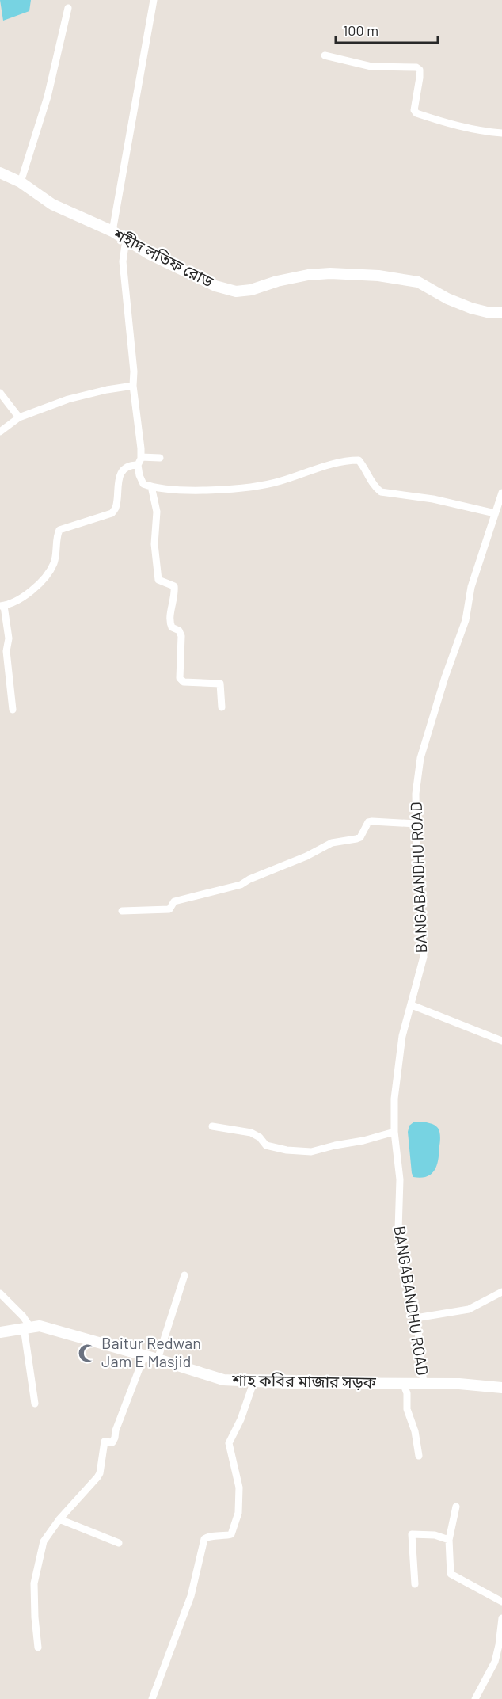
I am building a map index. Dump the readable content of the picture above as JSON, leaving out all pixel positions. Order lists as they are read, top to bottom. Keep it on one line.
{"streets":{"street":["শহীদ লতিফ রোড","BANGABANDHU ROAD","শাহ কবির মাজার সড়ক"]},"crossings":[["BANGABANDHU ROAD","শাহ কবির মাজার সড়ক"]],"places":{"mosque":["Baitur Redwan Jam E Masjid"]},"scale_bar":"100 m"}
